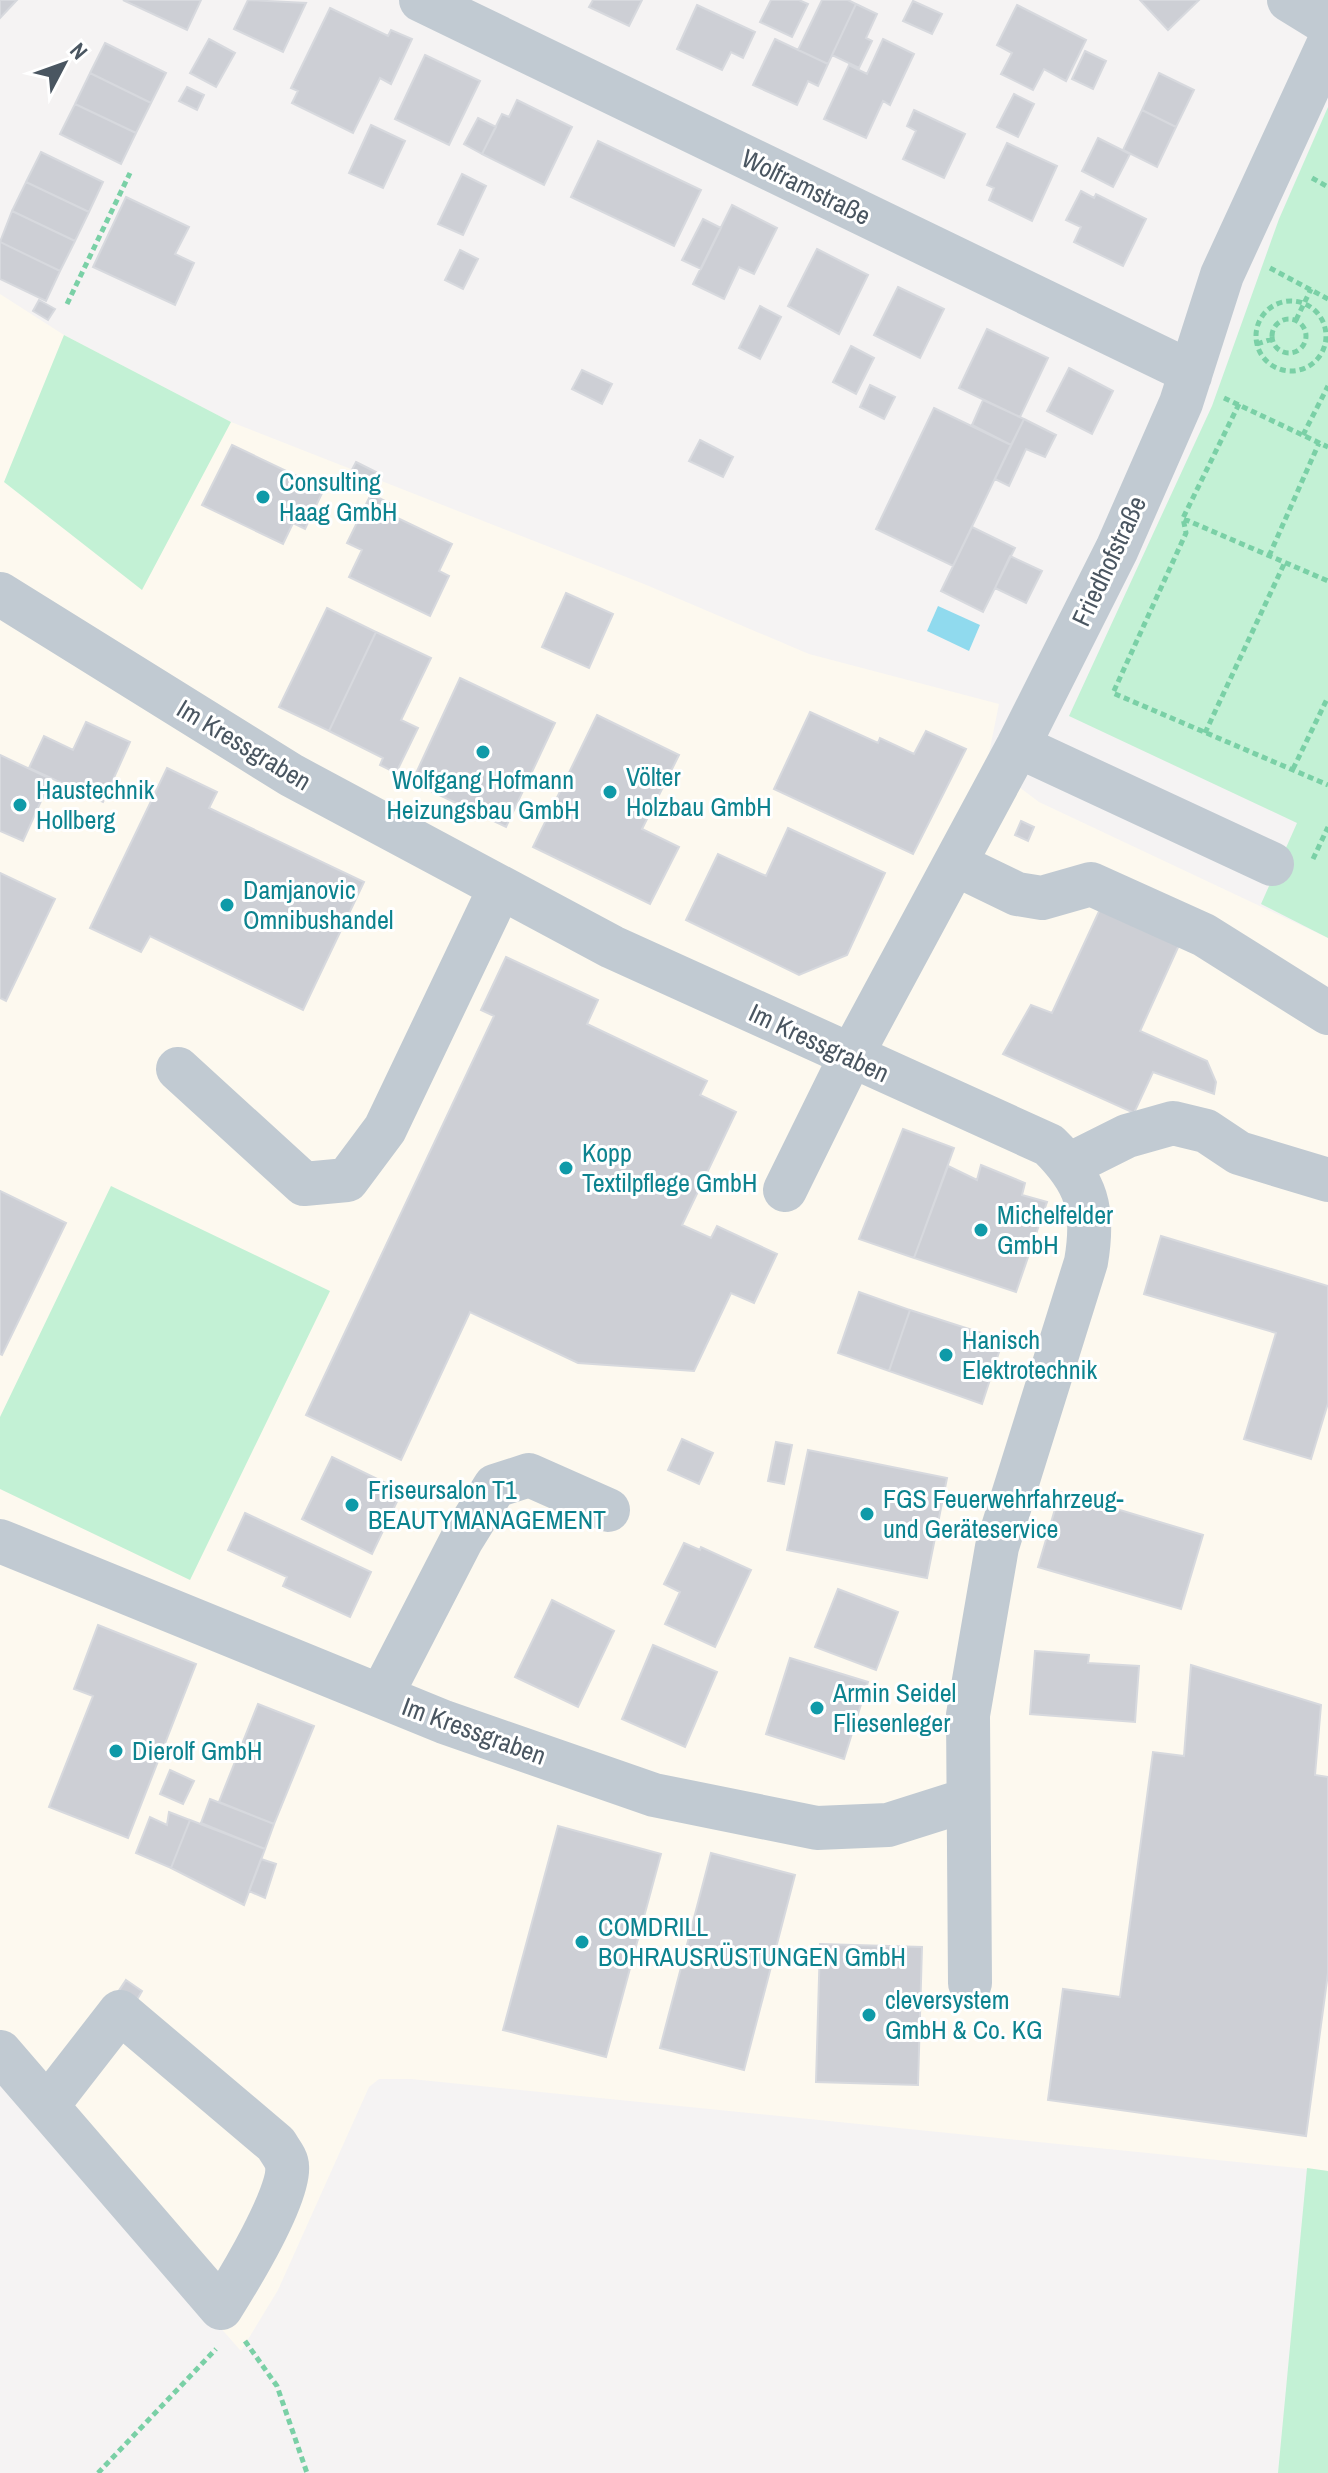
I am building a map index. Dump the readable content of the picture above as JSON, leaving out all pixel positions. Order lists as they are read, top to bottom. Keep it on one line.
{"streets":{"street":["Wolframstraße","Friedhofstraße","Im Kressgraben"]},"crossings":[["Wolframstraße","Friedhofstraße"],["Friedhofstraße","Im Kressgraben"]],"places":["Consulting Haag GmbH","Wolfgang Hofmann Heizungsbau GmbH","Völter Holzbau GmbH","Haustechnik Hollberg","Damjanovic Omnibushandel","Kopp Textilpflege GmbH","Michelfelder GmbH","Hanisch Elektrotechnik","Friseursalon T1 BEAUTYMANAGEMENT","FGS Feuerwehrfahrzeug- und Geräteservice","Armin Seidel Fliesenleger","Dierolf GmbH","COMDRILL BOHRAUSRÜSTUNGEN GmbH","cleversystem GmbH & Co. KG"],"north":"top right"}
